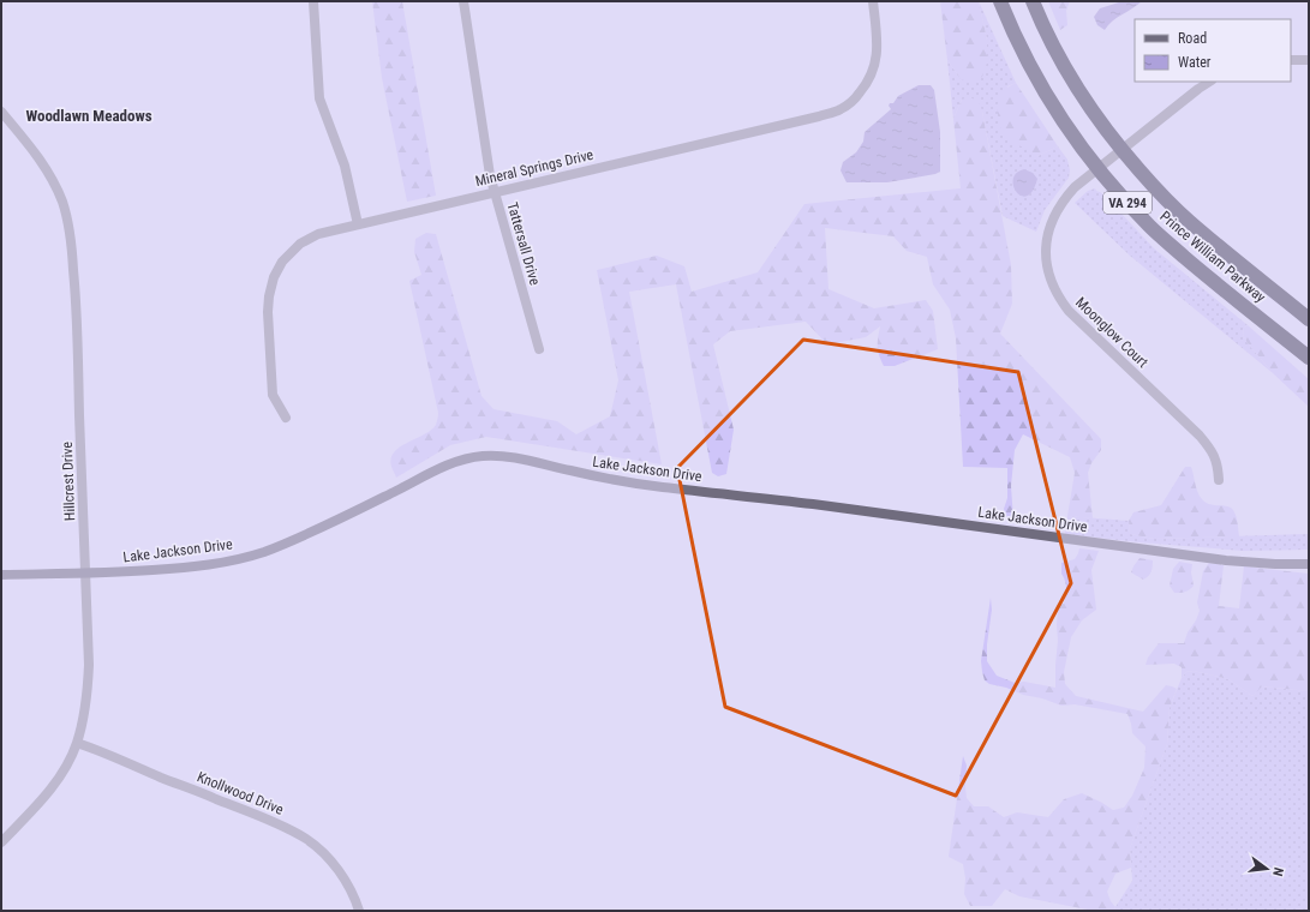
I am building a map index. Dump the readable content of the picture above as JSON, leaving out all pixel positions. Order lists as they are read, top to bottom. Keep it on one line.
{"streets":{"highway":["VA 294","Prince William Parkway"],"street":["Mineral Springs Drive","Tattersall Drive","Moonglow Court","Lake Jackson Drive","Hillcrest Drive","Knollwood Drive"]},"crossings":[["Mineral Springs Drive","Tattersall Drive"],["Prince William Parkway","Moonglow Court"],["Lake Jackson Drive","Hillcrest Drive"],["Hillcrest Drive","Knollwood Drive"]],"districts":["Woodlawn Meadows"],"legend":["Road","Water"],"north":"right"}
